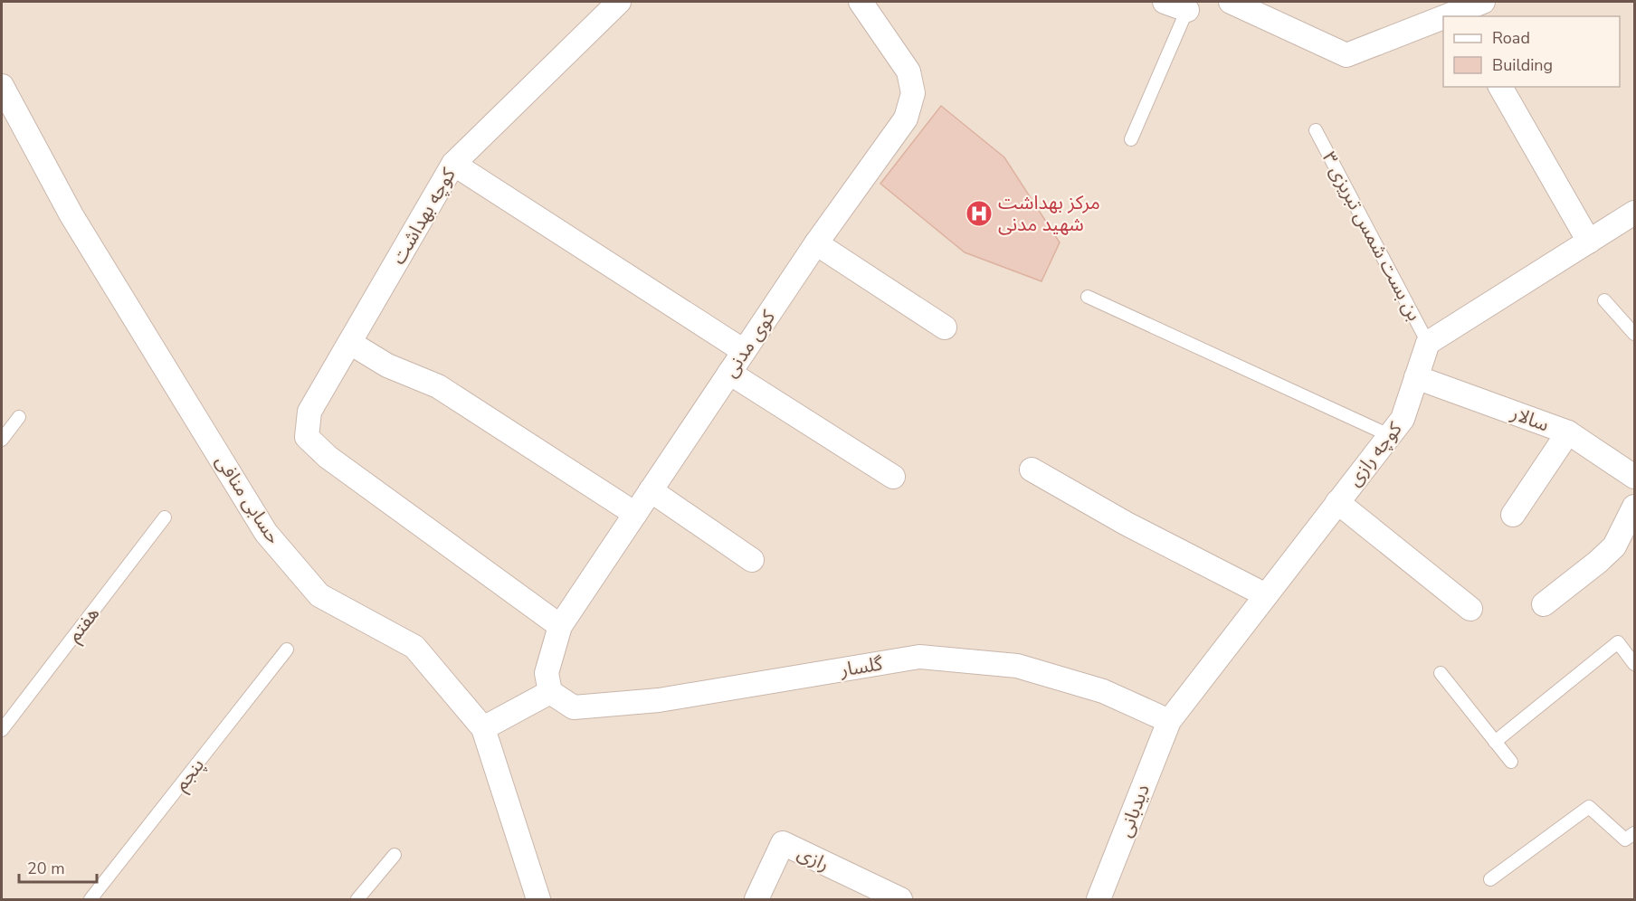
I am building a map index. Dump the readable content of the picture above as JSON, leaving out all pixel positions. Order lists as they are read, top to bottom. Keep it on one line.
{"streets":{"street":["کوچه بهداشت","کوی مدنی","سالار","کوچه رازی","حسابی منافی","گلسار","دیدبانی","رازی"],"lane":["بن بست شمس تبریزی ۳","هفتم","پنجم"]},"crossings":[["کوچه بهداشت","کوی مدنی"],["بن بست شمس تبریزی ۳","کوچه رازی"],["کوی مدنی","گلسار"],["سالار","کوچه رازی"],["کوچه رازی","گلسار"],["کوچه رازی","دیدبانی"],["گلسار","دیدبانی"]],"places":{"hospital":["مرکز بهداشت شهید مدنی"]},"legend":["Road","Building"],"scale_bar":"20 m"}
